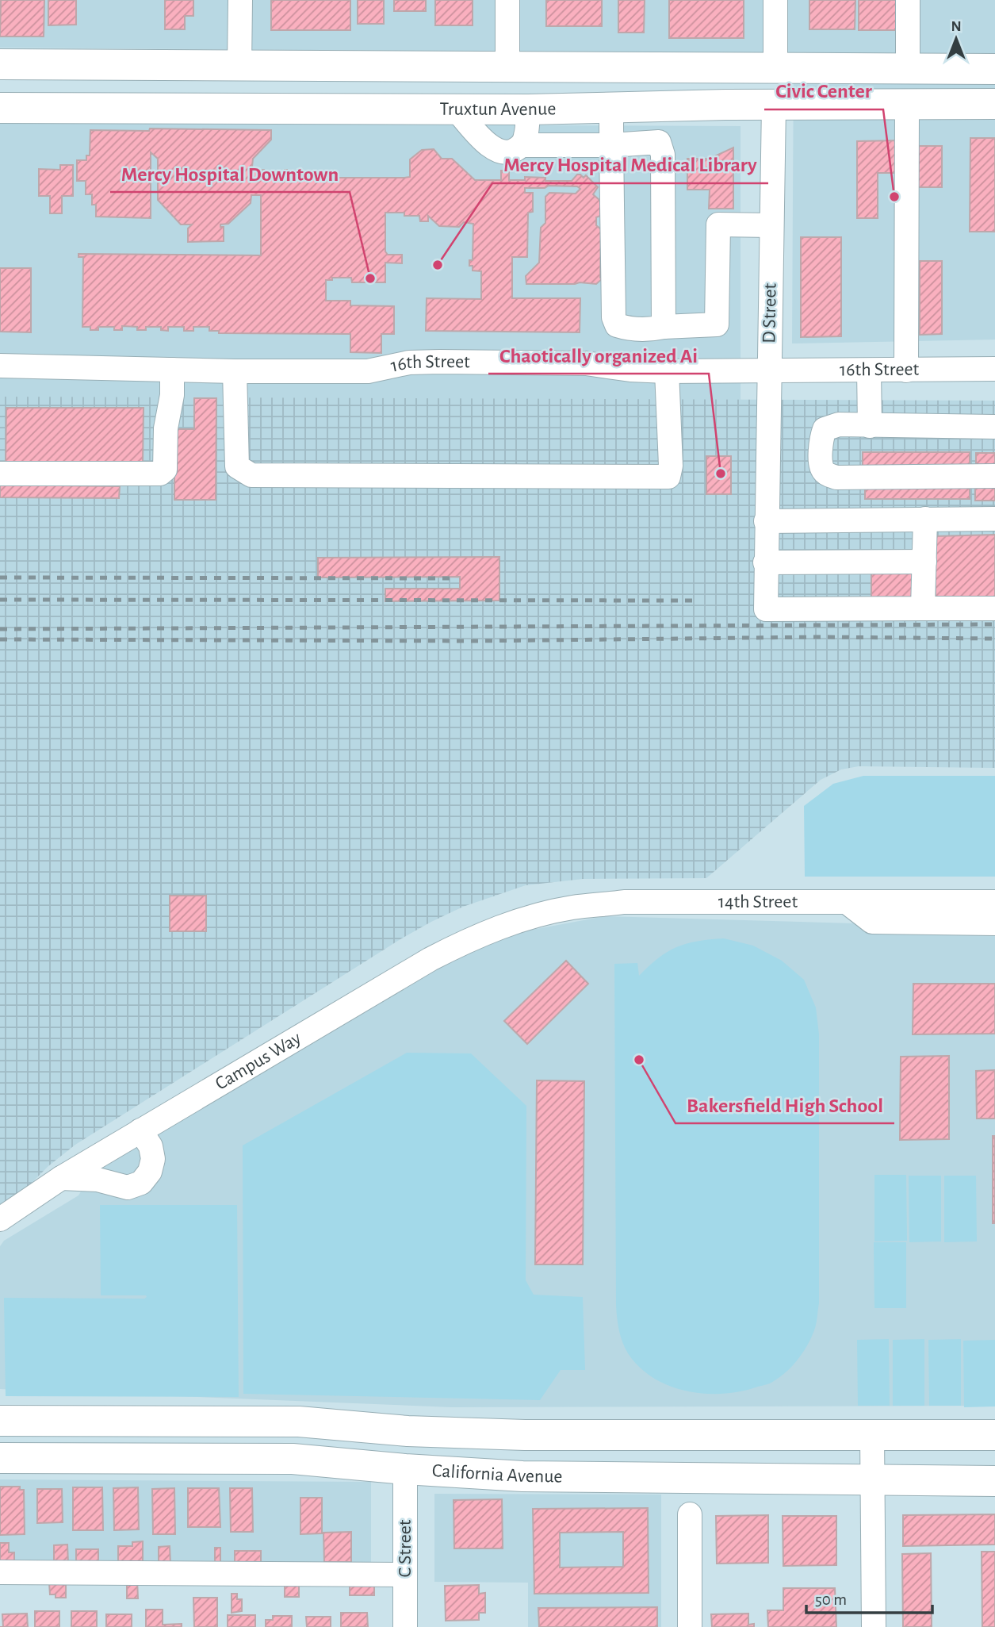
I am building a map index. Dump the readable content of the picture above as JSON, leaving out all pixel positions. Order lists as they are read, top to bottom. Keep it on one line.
{"streets":{"main road":["Truxtun Avenue","California Avenue"],"street":["D Street","16th Street","14th Street","Campus Way","C Street"]},"crossings":[["Truxtun Avenue","D Street"],["D Street","16th Street"],["14th Street","Campus Way"],["California Avenue","C Street"]],"places":["Civic Center","Mercy Hospital Medical Library","Mercy Hospital Downtown","Chaotically organized Ai","Bakersfield High School"],"scale_bar":"50 m","north":"top"}
